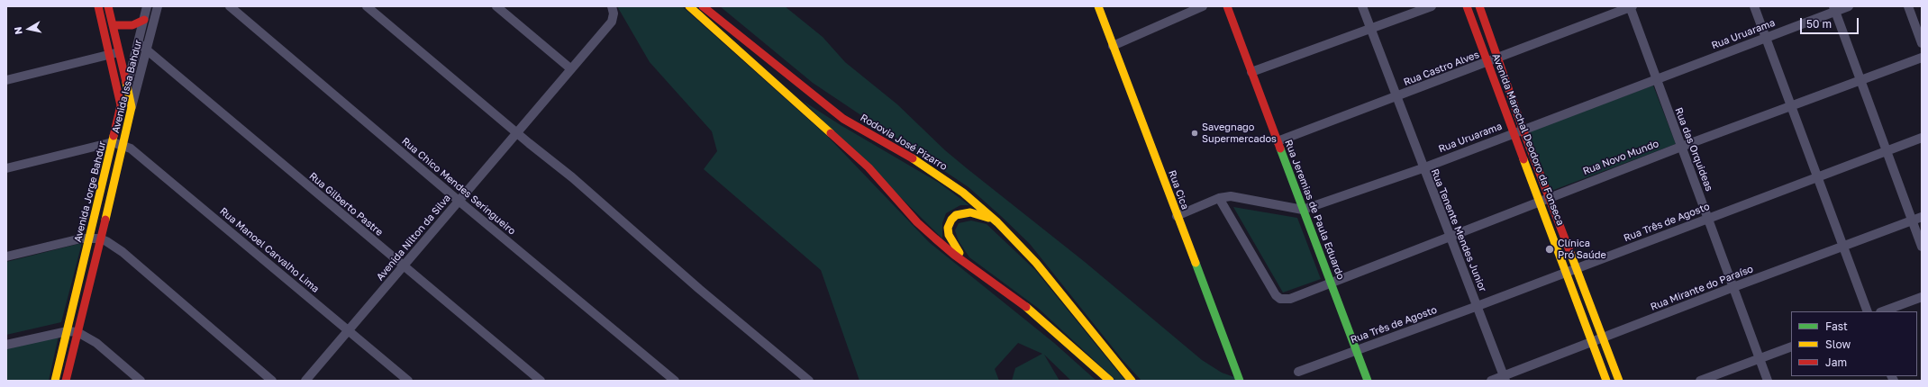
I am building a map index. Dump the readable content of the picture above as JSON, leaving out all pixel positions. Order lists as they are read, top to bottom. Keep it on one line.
{"streets":{"street":["Rua Uruarama","Rua Castro Alves","Avenida Issa Bahdur","Avenida Marechal Deodoro da Fonseca","Rodovia José Pizarro","Rua das Orquideas","Rua Novo Mundo","Rua Chico Mendes Seringueiro","Rua Cica","Avenida Jorge Bahdur","Rua Gilberto Pastre","Rua Jeremias de Paula Eduardo","Rua Três de Agosto","Rua Tenente Mendes Junior","Avenida Nilton da Silva","Rua Manoel Carvalho Lima","Rua Mirante do Paraíso"]},"crossings":[["Rua Uruarama","Avenida Marechal Deodoro da Fonseca"],["Rua Uruarama","Rua das Orquideas"],["Rua Uruarama","Rua Jeremias de Paula Eduardo"],["Rua Uruarama","Rua Tenente Mendes Junior"],["Rua Castro Alves","Avenida Marechal Deodoro da Fonseca"],["Rua Castro Alves","Rua das Orquideas"],["Rua Castro Alves","Rua Jeremias de Paula Eduardo"],["Rua Castro Alves","Rua Tenente Mendes Junior"],["Avenida Issa Bahdur","Avenida Jorge Bahdur"],["Avenida Issa Bahdur","Rua Gilberto Pastre"],["Avenida Issa Bahdur","Rua Manoel Carvalho Lima"],["Avenida Marechal Deodoro da Fonseca","Rua Novo Mundo"],["Avenida Marechal Deodoro da Fonseca","Rua Três de Agosto"],["Avenida Marechal Deodoro da Fonseca","Rua Mirante do Paraíso"],["Rua das Orquideas","Rua Novo Mundo"],["Rua das Orquideas","Rua Três de Agosto"],["Rua das Orquideas","Rua Mirante do Paraíso"],["Rua Novo Mundo","Rua Jeremias de Paula Eduardo"],["Rua Novo Mundo","Rua Tenente Mendes Junior"],["Rua Chico Mendes Seringueiro","Avenida Nilton da Silva"],["Avenida Jorge Bahdur","Rua Manoel Carvalho Lima"],["Rua Gilberto Pastre","Avenida Nilton da Silva"],["Rua Jeremias de Paula Eduardo","Rua Três de Agosto"],["Rua Três de Agosto","Rua Tenente Mendes Junior"],["Rua Tenente Mendes Junior","Rua Mirante do Paraíso"],["Avenida Nilton da Silva","Rua Manoel Carvalho Lima"]],"places":["Savegnago Supermercados","Clínica Pró Saúde"],"legend":["Fast","Slow","Jam"],"scale_bar":"50 m","north":"left"}
